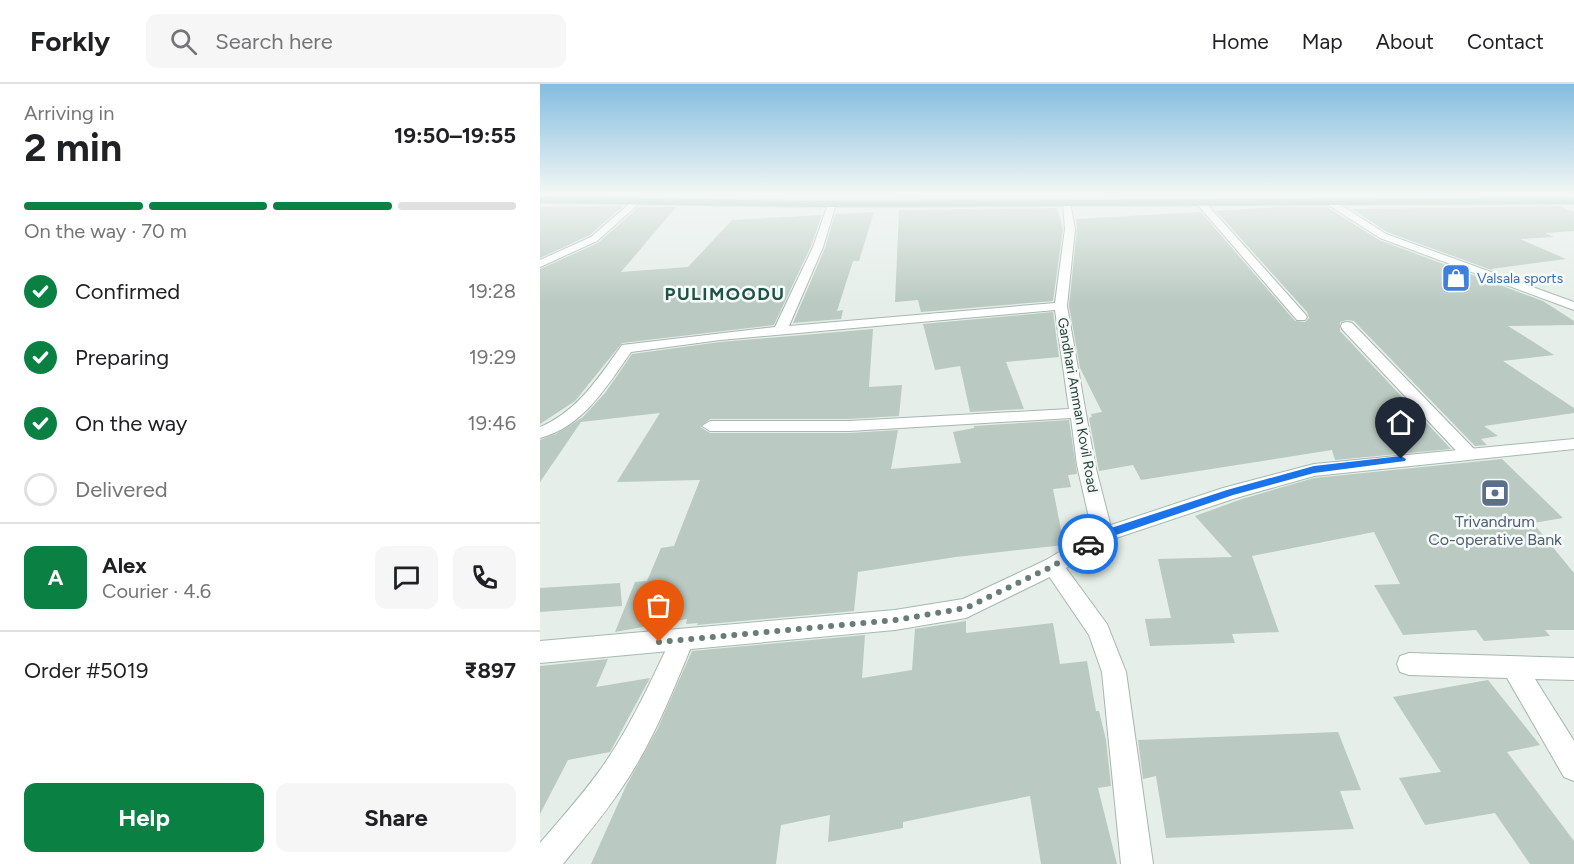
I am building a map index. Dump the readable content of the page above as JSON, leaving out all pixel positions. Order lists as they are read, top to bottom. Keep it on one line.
{"streets":{"street":["Gandhari Amman Kovil Road"]},"districts":["PULIMOODU"],"places":{"shop":["Valsala sports"],"bank":["Trivandrum Co-operative Bank"]},"page":{"header":"Forkly","search":"Search here","nav":["Home","Map","About","Contact"],"heading":["2 min","Arriving in","19:50–19:55"],"panel":["Alex","Courier · 4.6","Order #5019","₹897"],"bar":"On the way · 70 m","list":[["Confirmed","19:28"],["Preparing","19:29"],["On the way","19:46"],"Delivered"],"round":"A","buttons":["Help","Share"]}}
